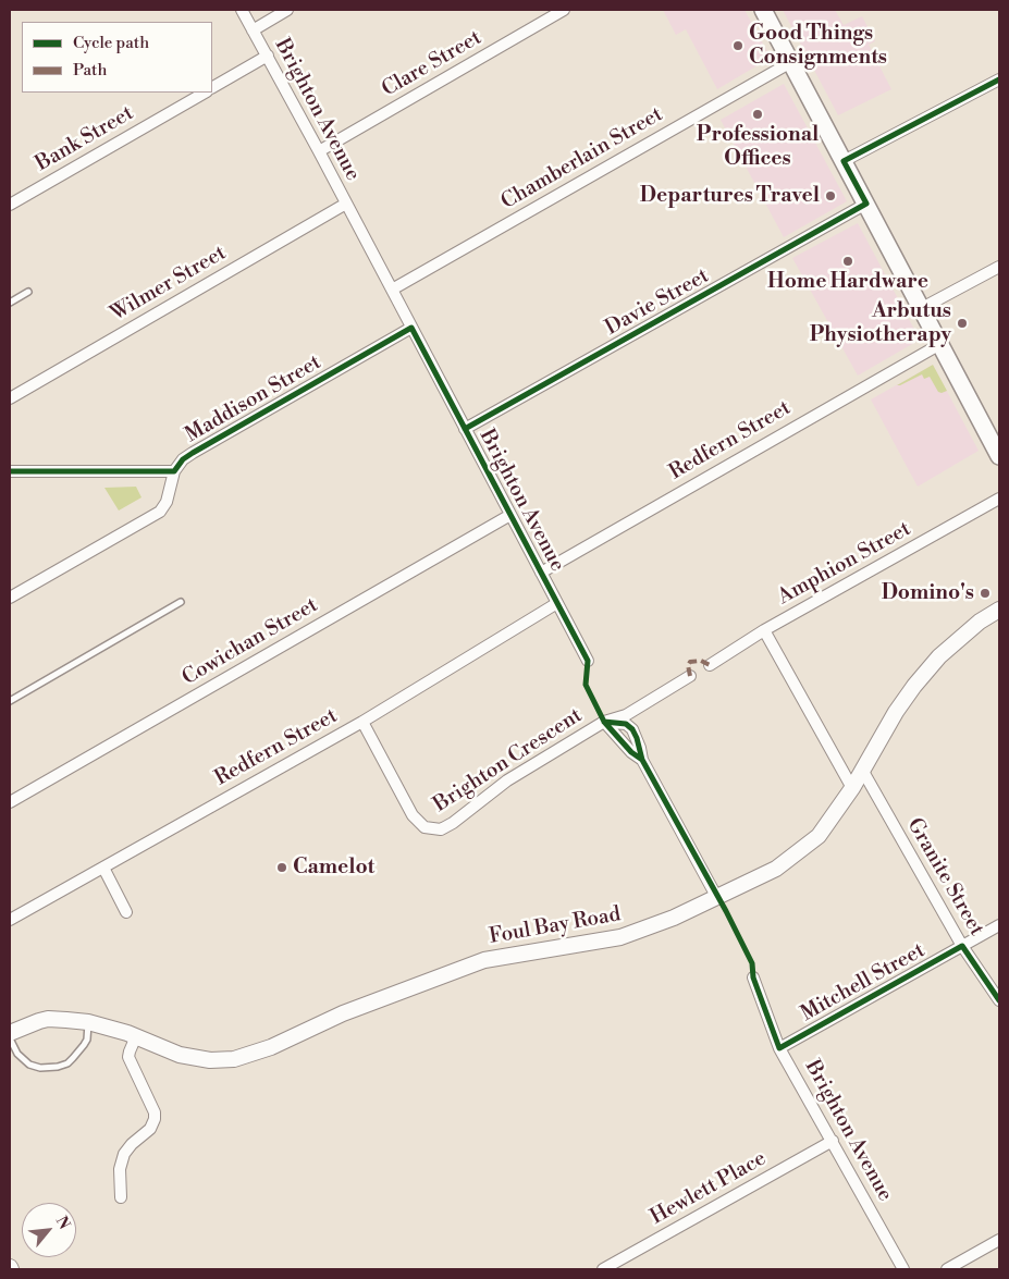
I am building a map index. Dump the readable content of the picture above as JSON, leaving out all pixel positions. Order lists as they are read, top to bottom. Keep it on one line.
{"streets":{"street":["Clare Street","Brighton Avenue","Bank Street","Chamberlain Street","Wilmer Street","Davie Street","Maddison Street","Redfern Street","Amphion Street","Cowichan Street","Brighton Crescent","Granite Street","Foul Bay Road","Mitchell Street","Hewlett Place"]},"crossings":[["Clare Street","Brighton Avenue"],["Brighton Avenue","Chamberlain Street"],["Brighton Avenue","Wilmer Street"],["Brighton Avenue","Davie Street"],["Brighton Avenue","Maddison Street"],["Brighton Avenue","Redfern Street"],["Brighton Avenue","Cowichan Street"],["Brighton Avenue","Mitchell Street"],["Brighton Avenue","Hewlett Place"],["Redfern Street","Brighton Crescent"],["Granite Street","Foul Bay Road"],["Granite Street","Mitchell Street"]],"places":["Good Things Consignments","Professional Offices","Departures Travel","Home Hardware","Arbutus Physiotherapy","Domino's","Camelot"],"legend":["Cycle path","Path"],"north":"top right"}
